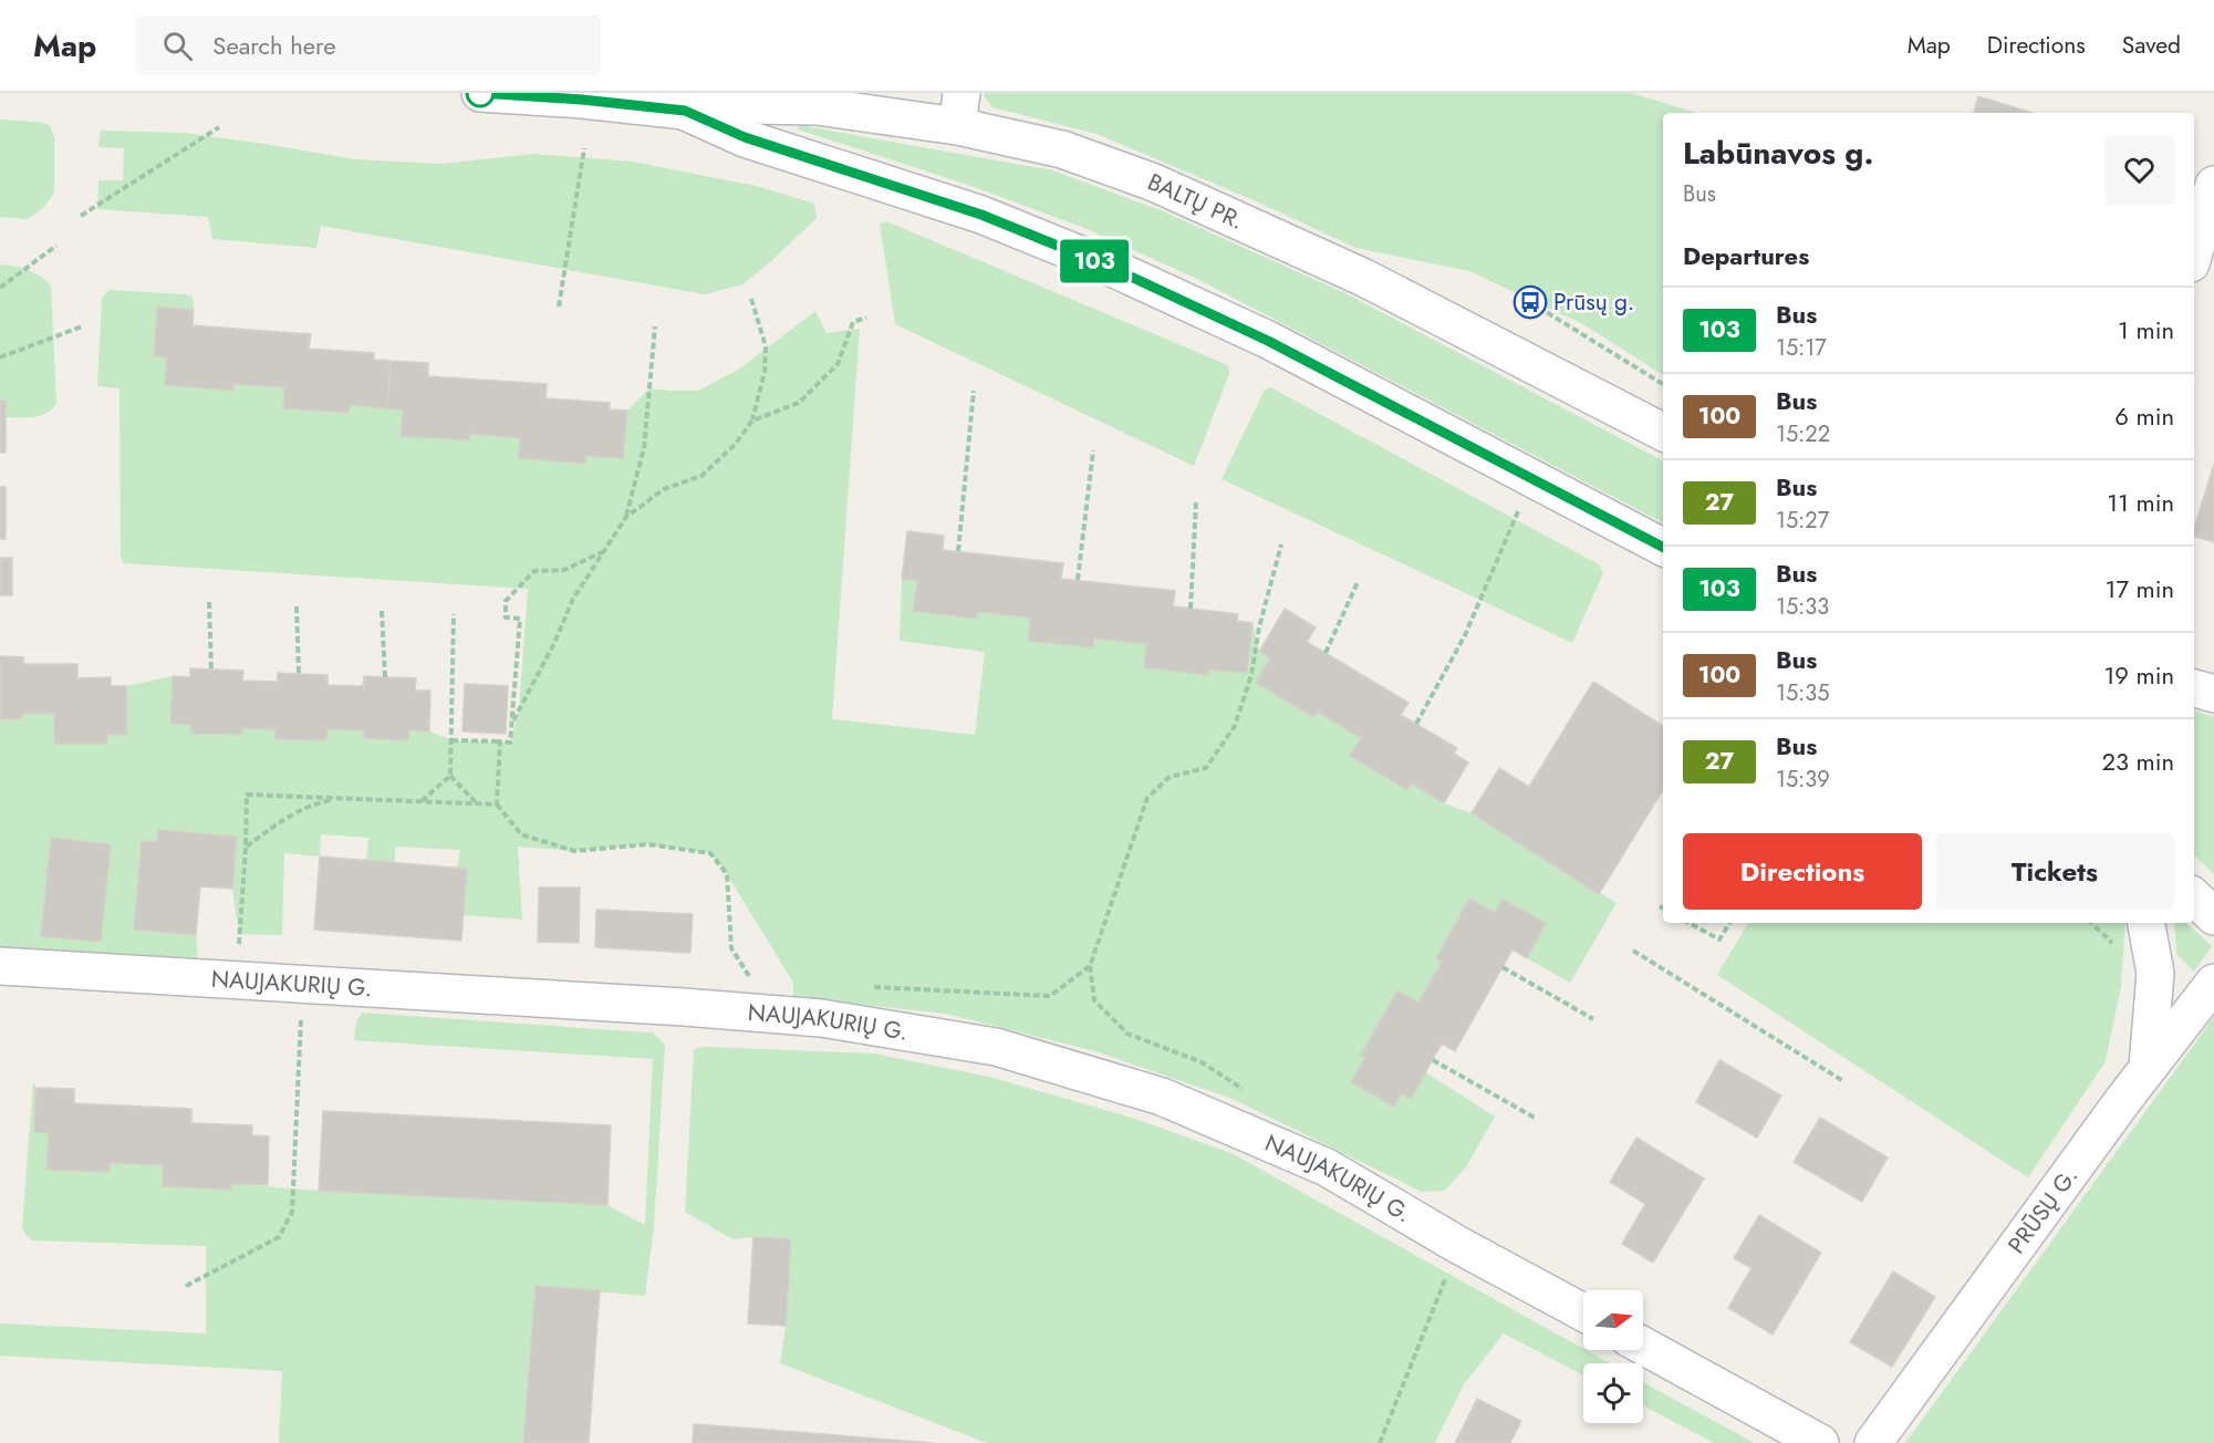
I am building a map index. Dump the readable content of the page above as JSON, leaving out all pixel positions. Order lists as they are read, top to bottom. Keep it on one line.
{"streets":{"street":["BALTŲ PR.","NAUJAKURIŲ G.","PRŪSŲ G."]},"places":{"bus stop":["Prūsų g."]},"lines":["bus line 103"],"north":"right","page":{"header":"Map","search":"Search here","nav":["Map","Directions","Saved"],"on_map":"103","heading":[["Labūnavos g.","Bus"],"Departures"],"list":[{"mark":"103","name":"Bus","note":"15:17","value":"1 min"},{"mark":"100","name":"Bus","note":"15:22","value":"6 min"},{"mark":"27","name":"Bus","note":"15:27","value":"11 min"},{"mark":"103","name":"Bus","note":"15:33","value":"17 min"},{"mark":"100","name":"Bus","note":"15:35","value":"19 min"},{"mark":"27","name":"Bus","note":"15:39","value":"23 min"}],"buttons":["Directions","Tickets"]}}
